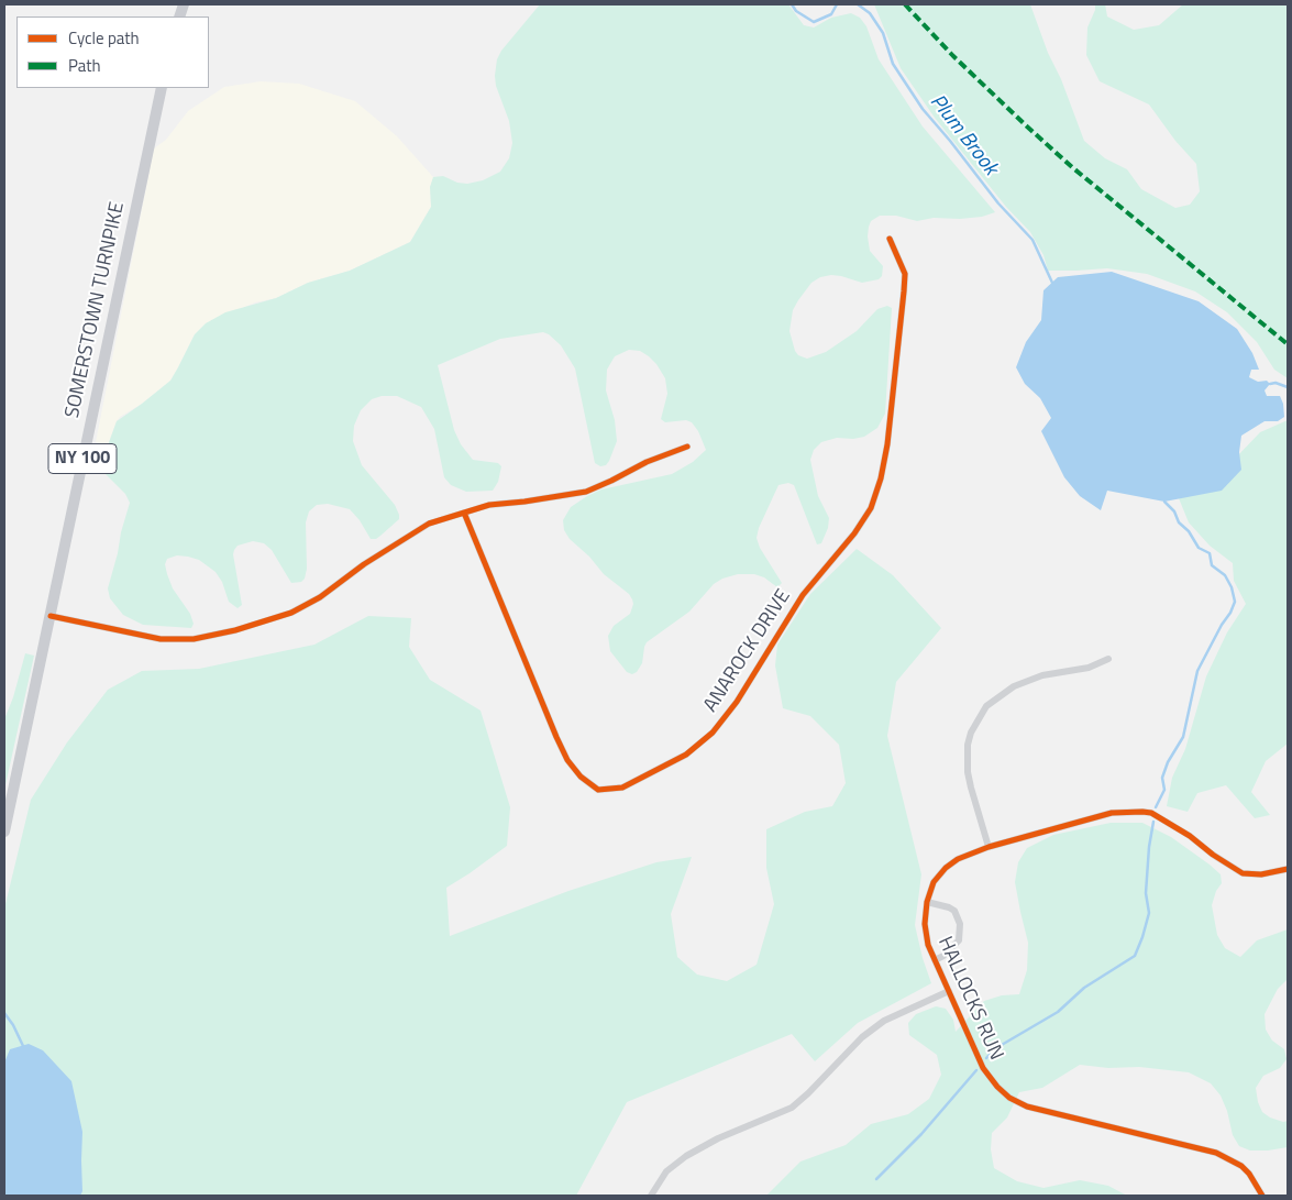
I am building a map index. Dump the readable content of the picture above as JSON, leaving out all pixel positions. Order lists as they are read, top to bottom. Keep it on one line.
{"streets":{"main road":["SOMERSTOWN TURNPIKE","NY 100"],"street":["ANAROCK DRIVE","HALLOCKS RUN"]},"water":["Plum Brook"],"legend":["Cycle path","Path"]}
